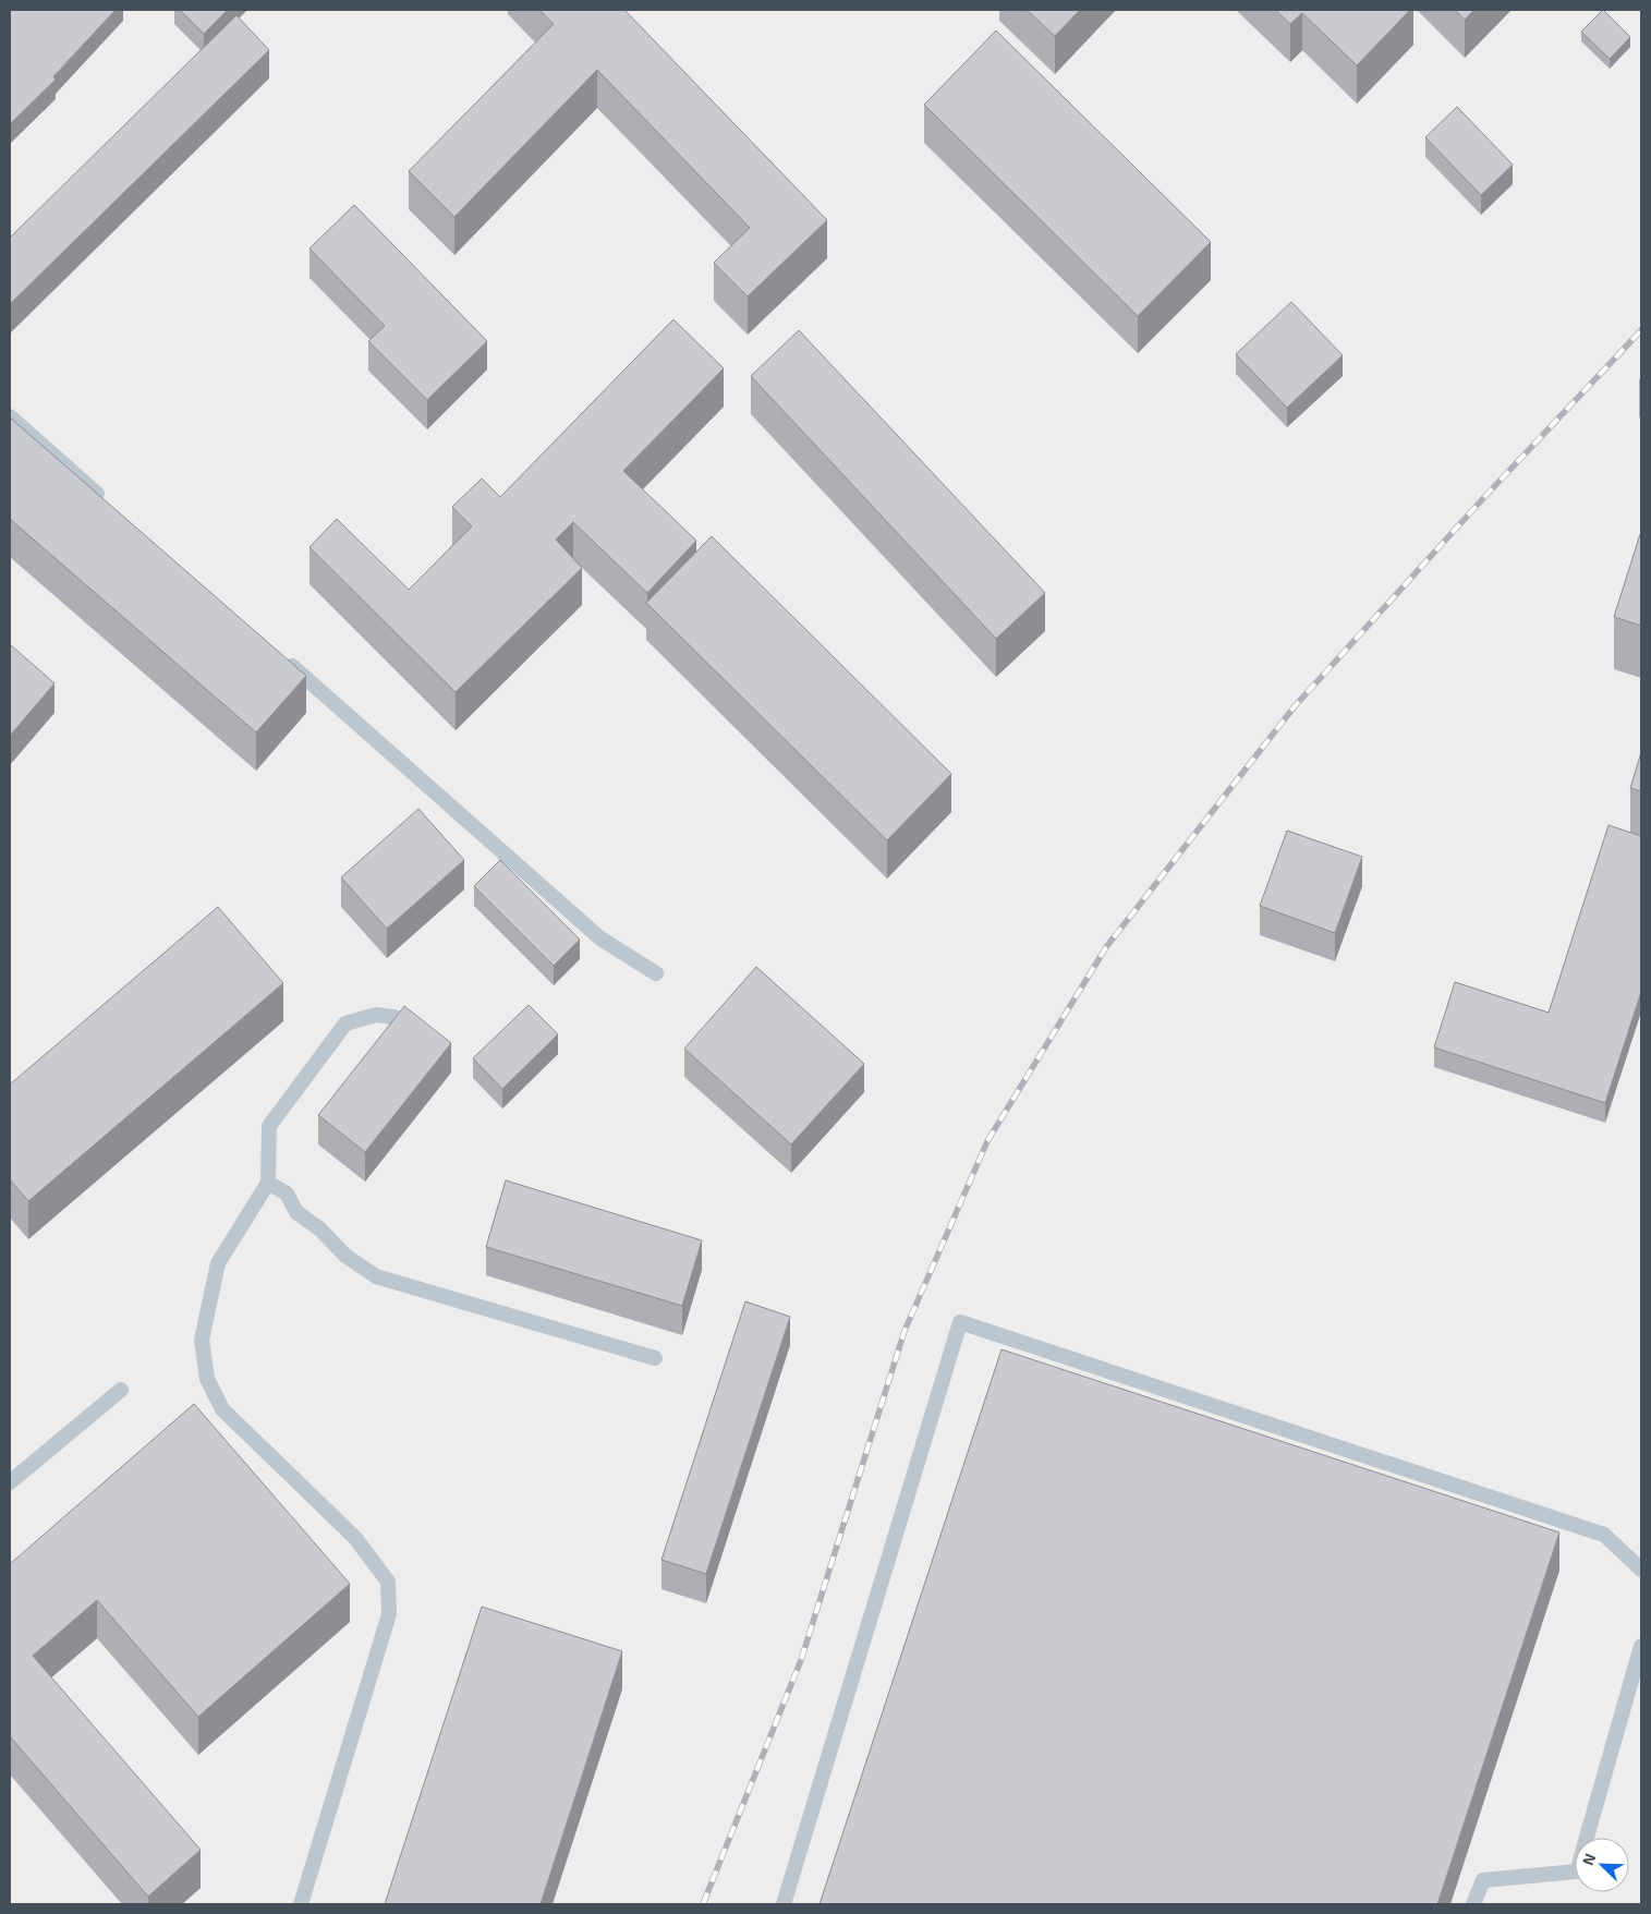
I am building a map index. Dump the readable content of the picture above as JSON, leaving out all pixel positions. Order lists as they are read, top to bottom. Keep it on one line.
{"north":"top left"}
